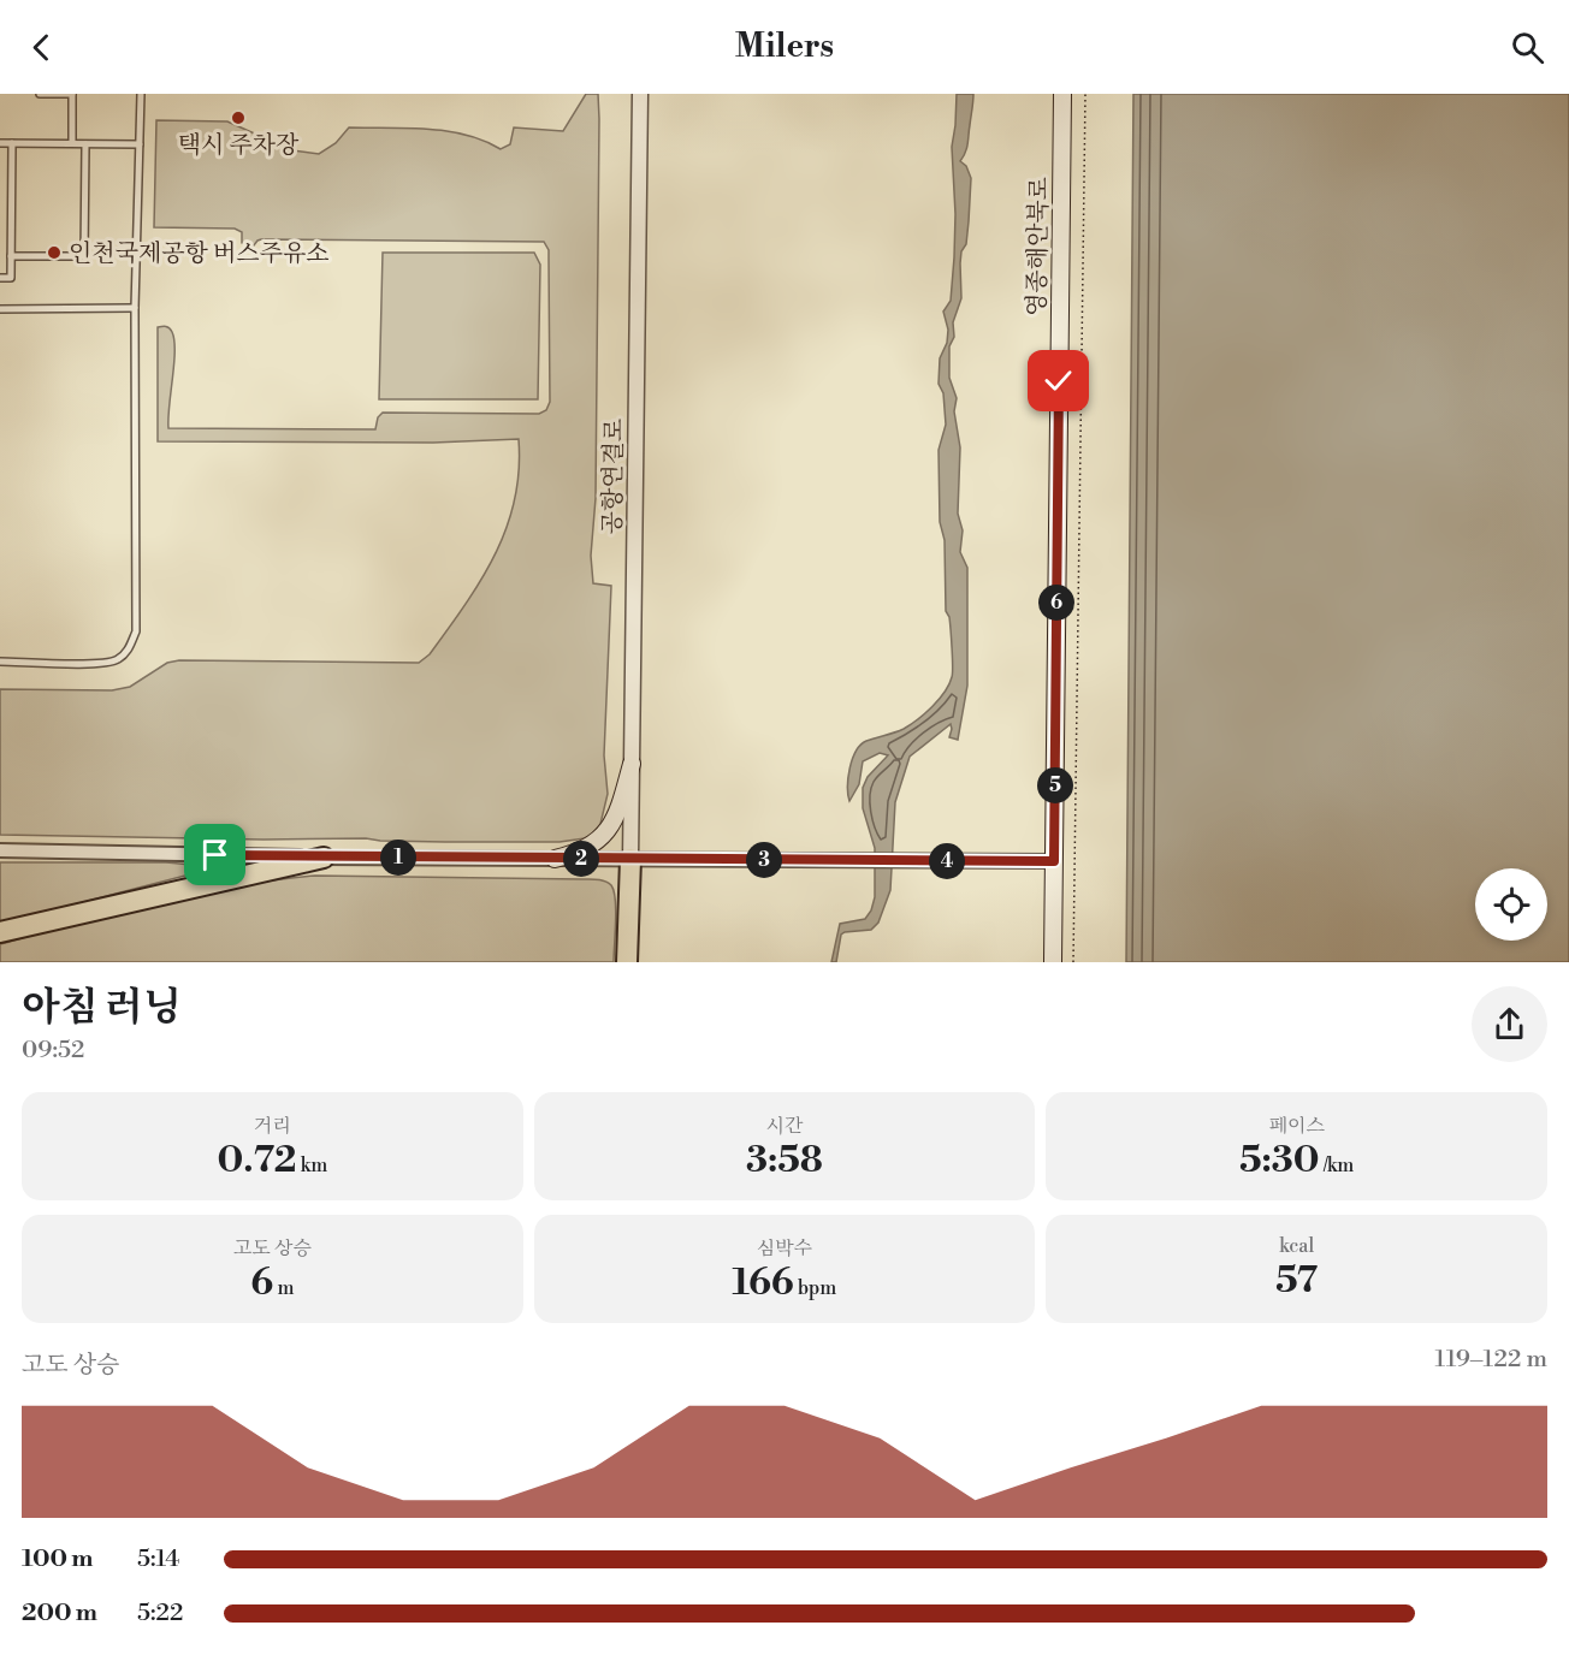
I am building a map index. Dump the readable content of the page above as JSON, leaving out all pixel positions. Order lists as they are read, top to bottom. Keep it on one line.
{"streets":{"main road":["영종해안북로"],"street":["공항연결로"]},"places":["택시 주차장","인천국제공항 버스주유소"],"page":{"header":"Milers","pins":["6","5","1","2","3","4"],"heading":["아침 러닝","09:52"],"stats":[["거리","0.72 km"],["시간","3:58"],["페이스","5:30 /km"],["고도 상승","6 m"],["심박수","166 bpm"],["kcal","57"]],"chart":["고도 상승","119–122 m"],"list":[{"name":"100 m","note":"5:14"},{"name":"200 m","note":"5:22"}]}}
